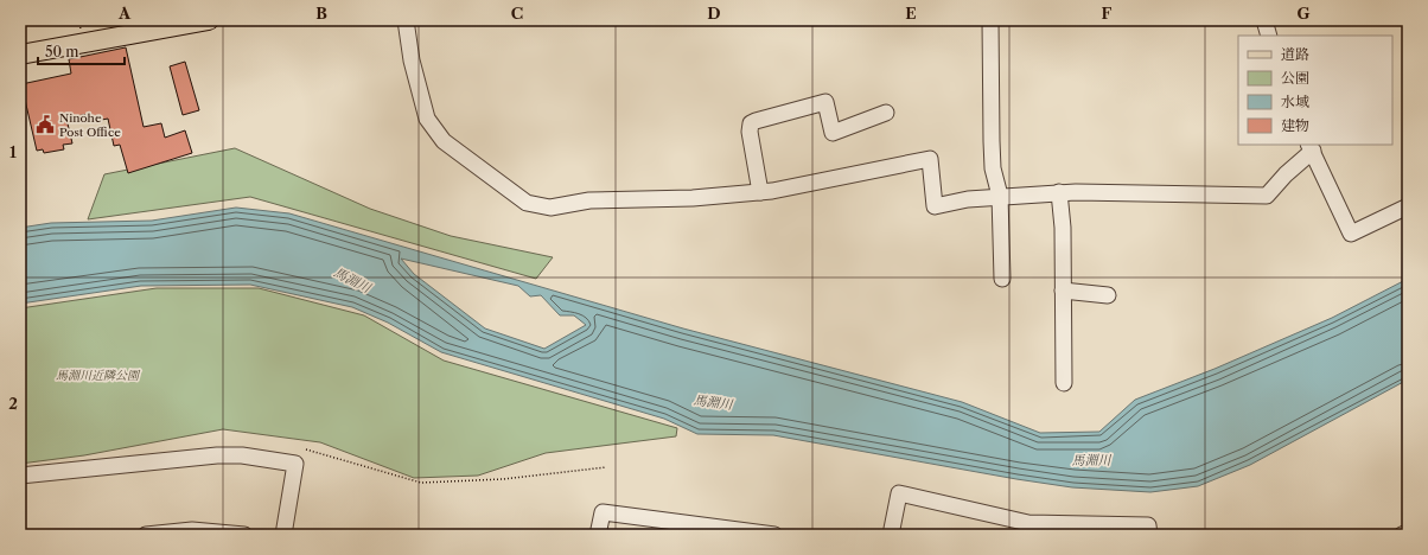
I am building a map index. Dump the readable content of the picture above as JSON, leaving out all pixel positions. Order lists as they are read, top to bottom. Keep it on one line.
{"water":["馬淵川"],"parks":["馬淵川近隣公園"],"places":{"public building":["Ninohe Post Office"]},"legend":["道路","公園","水域","建物"],"scale_bar":"50 m","grid":{"columns":["A","B","C","D","E","F","G"],"rows":["1","2"]}}
